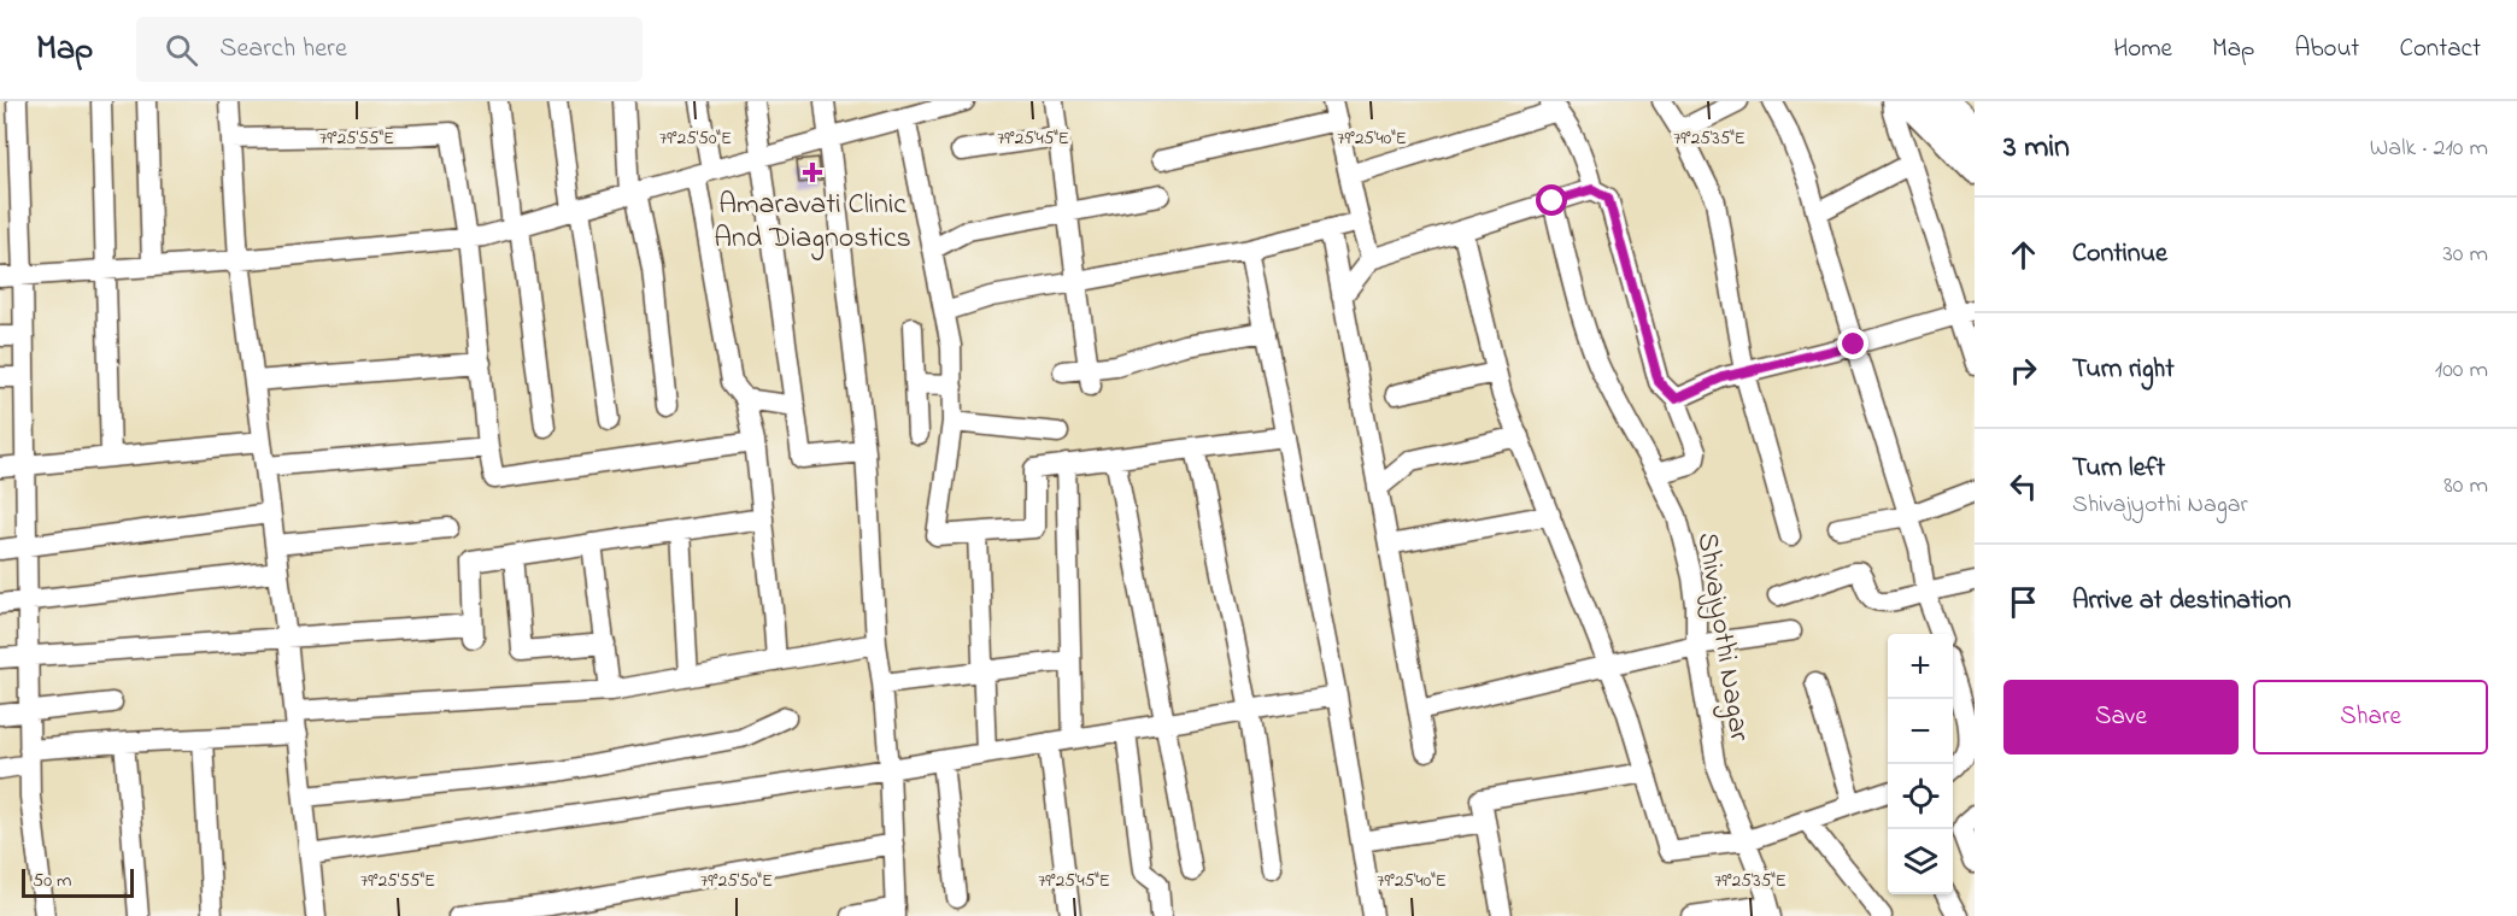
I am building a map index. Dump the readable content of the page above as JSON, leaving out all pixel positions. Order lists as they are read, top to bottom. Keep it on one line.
{"streets":{"street":["Shivajyothi Nagar"]},"places":{"health":["Amaravati Clinic And Diagnostics"]},"scale_bar":"50 m","page":{"header":"Map","search":"Search here","nav":["Home","Map","About","Contact"],"heading":["3 min","Walk · 210 m"],"list":[["Continue","30 m"],["Turn right","100 m"],["Turn left","Shivajyothi Nagar","80 m"],"Arrive at destination"],"map_buttons":["+","−"],"buttons":["Save","Share"],"scale":"50 m"},"coordinates":["79°25'55\"E","79°25'50\"E","79°25'45\"E","79°25'40\"E","79°25'35\"E"]}
